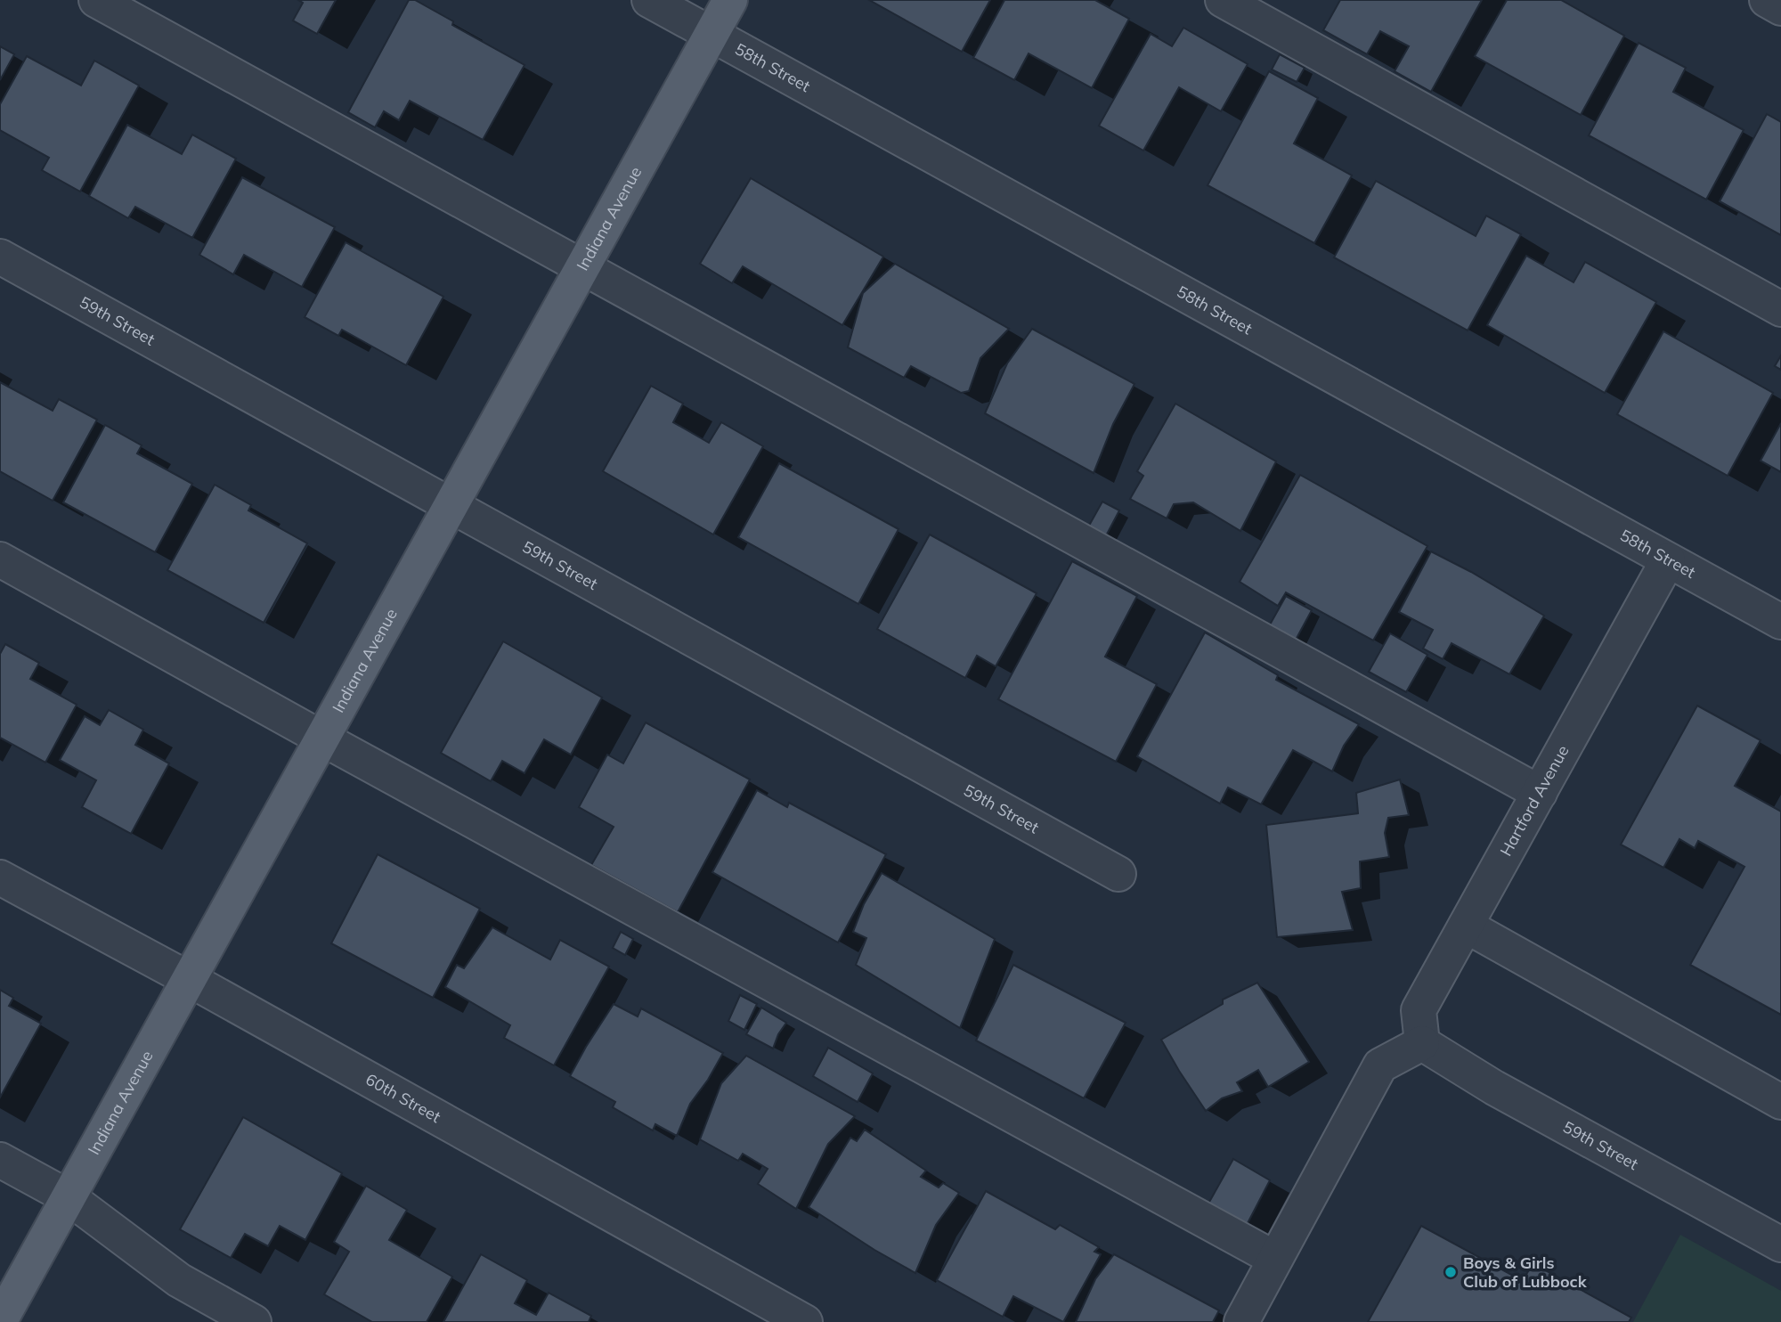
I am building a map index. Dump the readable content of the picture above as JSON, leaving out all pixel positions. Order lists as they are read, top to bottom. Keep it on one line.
{"streets":{"main road":["Indiana Avenue"],"street":["58th Street","59th Street","Hartford Avenue","60th Street"]},"crossings":[["58th Street","Indiana Avenue"],["58th Street","Hartford Avenue"],["Indiana Avenue","59th Street"],["Indiana Avenue","60th Street"],["59th Street","Hartford Avenue"]],"places":["Boys & Girls Club of Lubbock"]}
